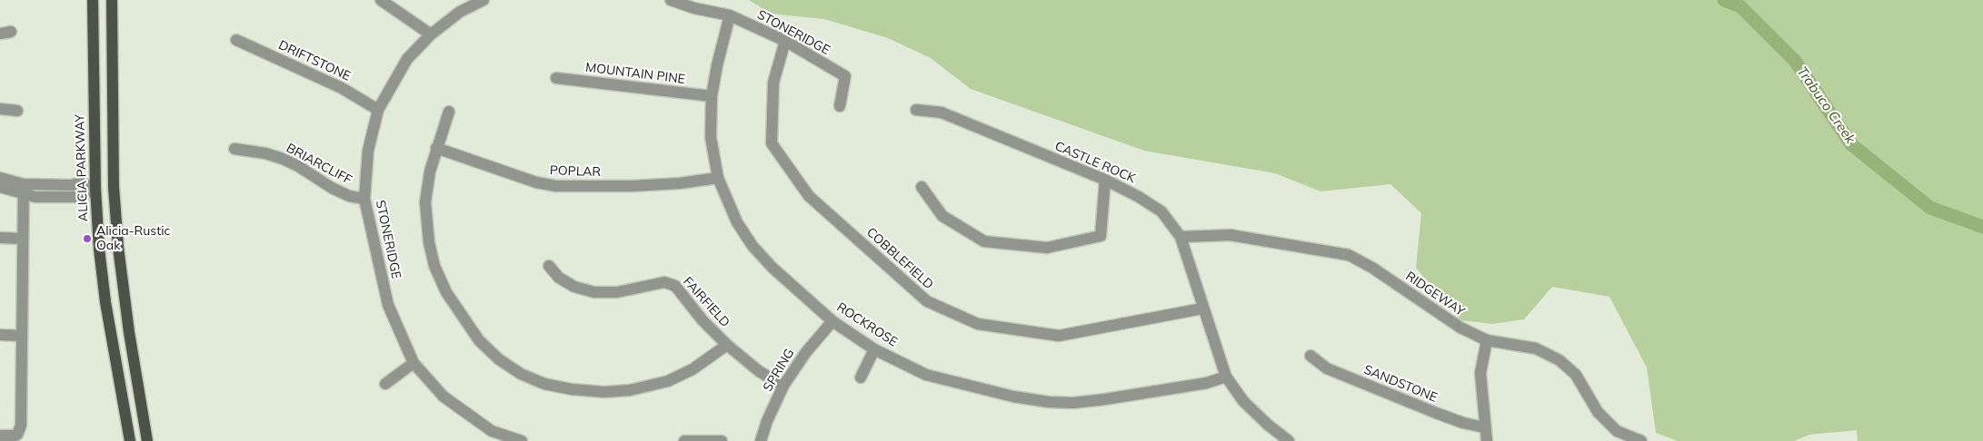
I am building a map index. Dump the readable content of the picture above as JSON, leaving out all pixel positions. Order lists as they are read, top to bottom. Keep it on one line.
{"streets":{"main road":["ALICIA PARKWAY"],"street":["STONERIDGE","DRIFTSTONE","MOUNTAIN PINE","CASTLE ROCK","BRIARCLIFF","POPLAR","COBBLEFIELD","RIDGEWAY","FAIRFIELD","ROCKROSE","SPRING","SANDSTONE"]},"crossings":[["STONERIDGE","DRIFTSTONE"],["STONERIDGE","BRIARCLIFF"],["STONERIDGE","COBBLEFIELD"],["STONERIDGE","ROCKROSE"],["MOUNTAIN PINE","ROCKROSE"],["CASTLE ROCK","COBBLEFIELD"],["CASTLE ROCK","RIDGEWAY"],["CASTLE ROCK","ROCKROSE"],["POPLAR","ROCKROSE"],["FAIRFIELD","SPRING"],["ROCKROSE","SPRING"]],"water":["Trabuco Creek"],"places":["Alicia-Rustic Oak"]}
